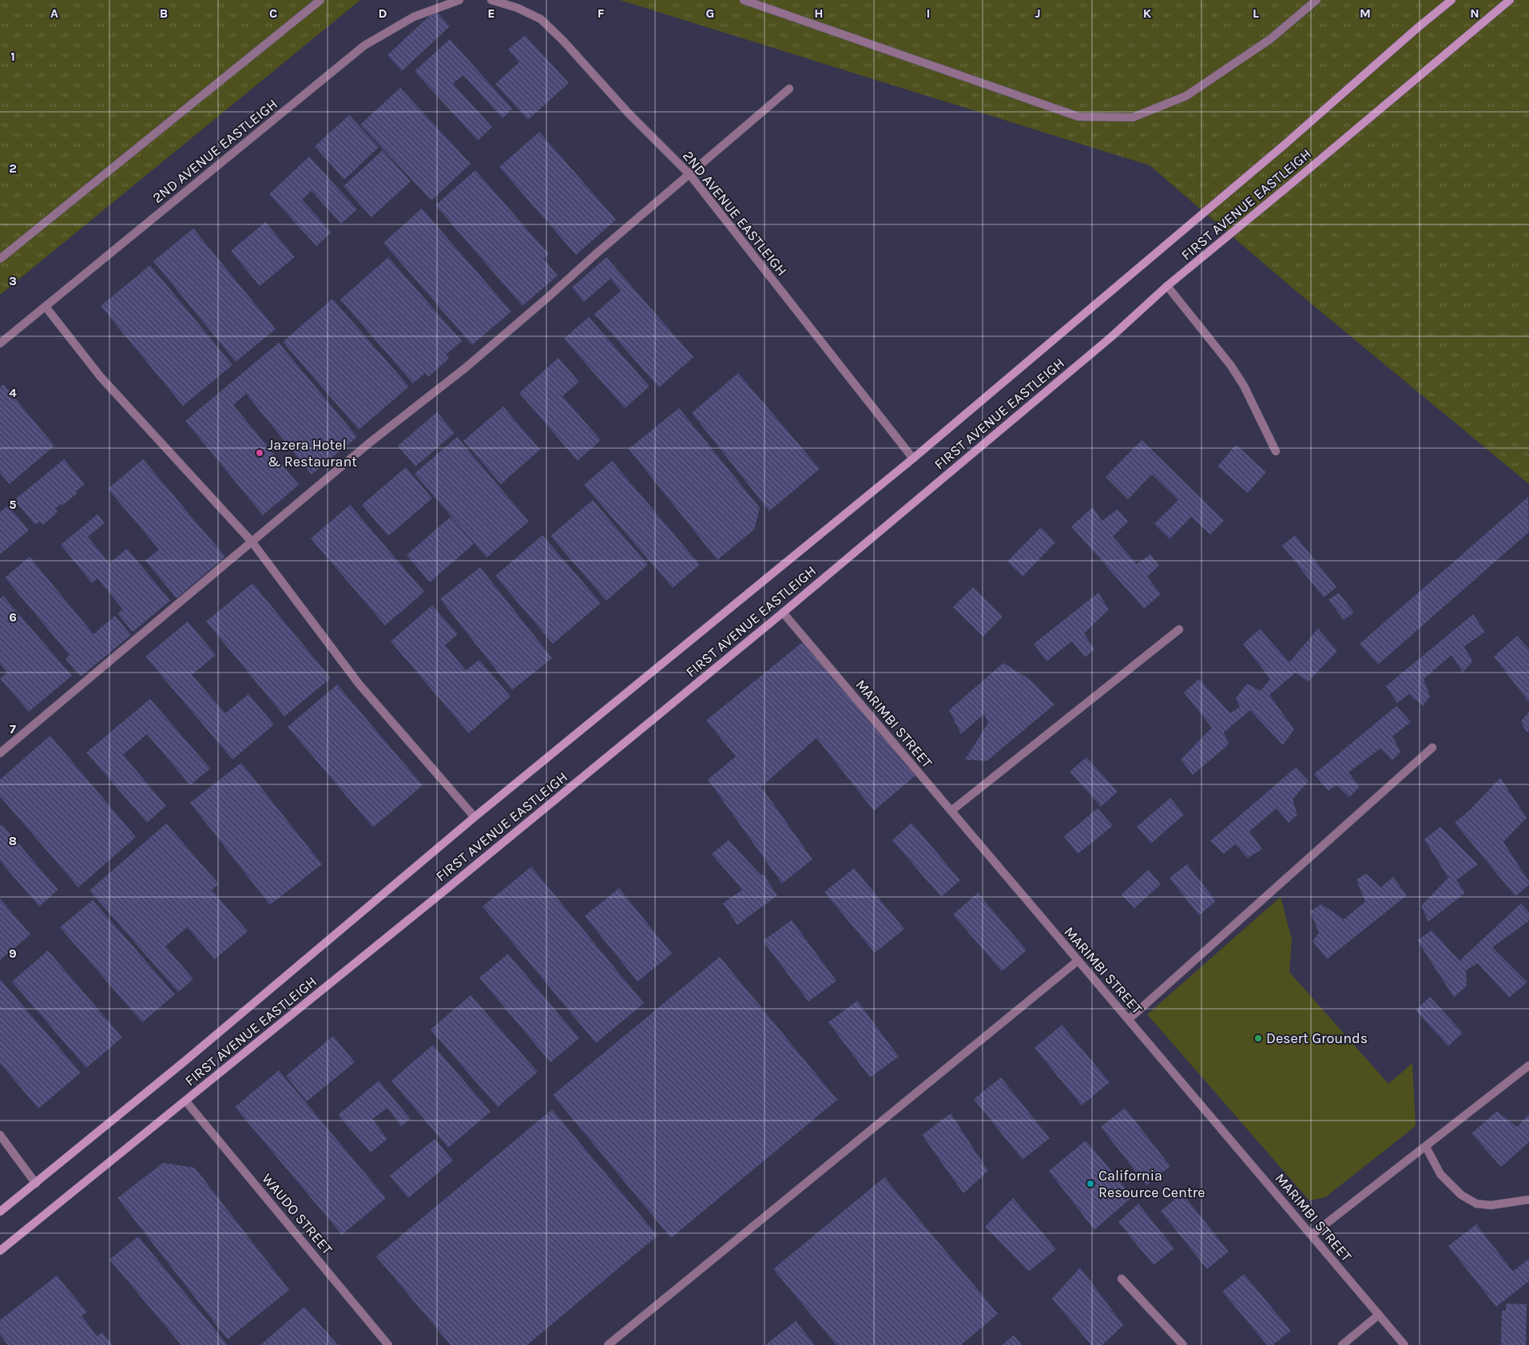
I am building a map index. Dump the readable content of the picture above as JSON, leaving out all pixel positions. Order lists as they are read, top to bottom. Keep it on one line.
{"streets":{"main road":["FIRST AVENUE EASTLEIGH"],"street":["2ND AVENUE EASTLEIGH","MARIMBI STREET","WAUDO STREET"]},"crossings":[["2ND AVENUE EASTLEIGH","FIRST AVENUE EASTLEIGH"],["FIRST AVENUE EASTLEIGH","MARIMBI STREET"],["FIRST AVENUE EASTLEIGH","WAUDO STREET"]],"places":["Jazera Hotel & Restaurant","Desert Grounds","California Resource Centre"],"grid":{"columns":["A","B","C","D","E","F","G","H","I","J","K","L","M","N"],"rows":["1","2","3","4","5","6","7","8","9"]}}
